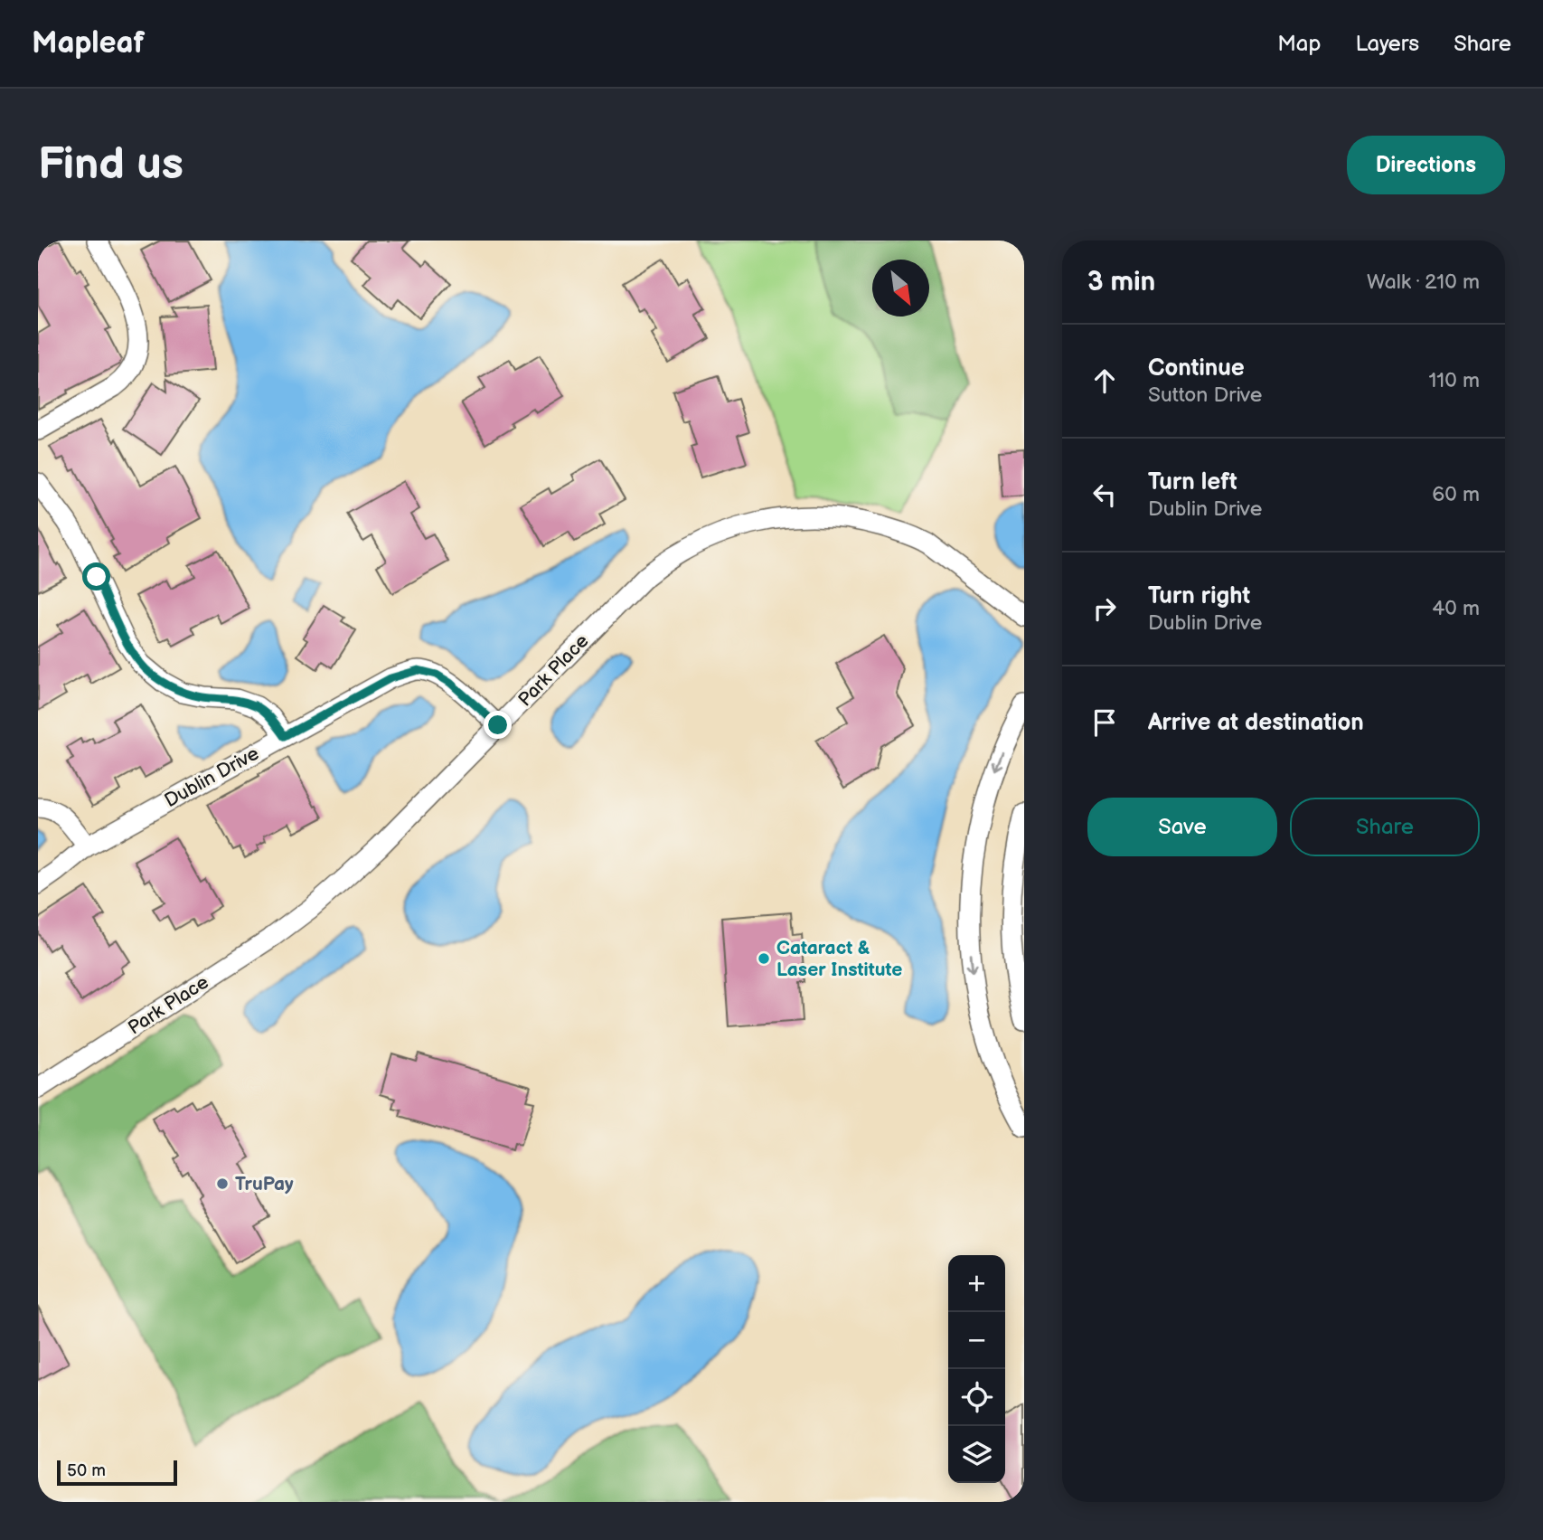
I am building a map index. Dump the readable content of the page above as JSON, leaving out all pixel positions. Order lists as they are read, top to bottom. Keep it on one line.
{"streets":{"street":["Park Place","Dublin Drive"]},"crossings":[["Park Place","Dublin Drive"]],"places":["Cataract & Laser Institute","TruPay"],"scale_bar":"50 m","north":"bottom right","page":{"header":"Mapleaf","nav":["Map","Layers","Share"],"buttons":["Directions",["Save","Share"]],"title":"Find us","heading":["3 min","Walk · 210 m"],"list":[["Continue","Sutton Drive","110 m"],["Turn left","Dublin Drive","60 m"],["Turn right","Dublin Drive","40 m"],"Arrive at destination"],"map_buttons":["+","−"],"scale":"50 m"}}
